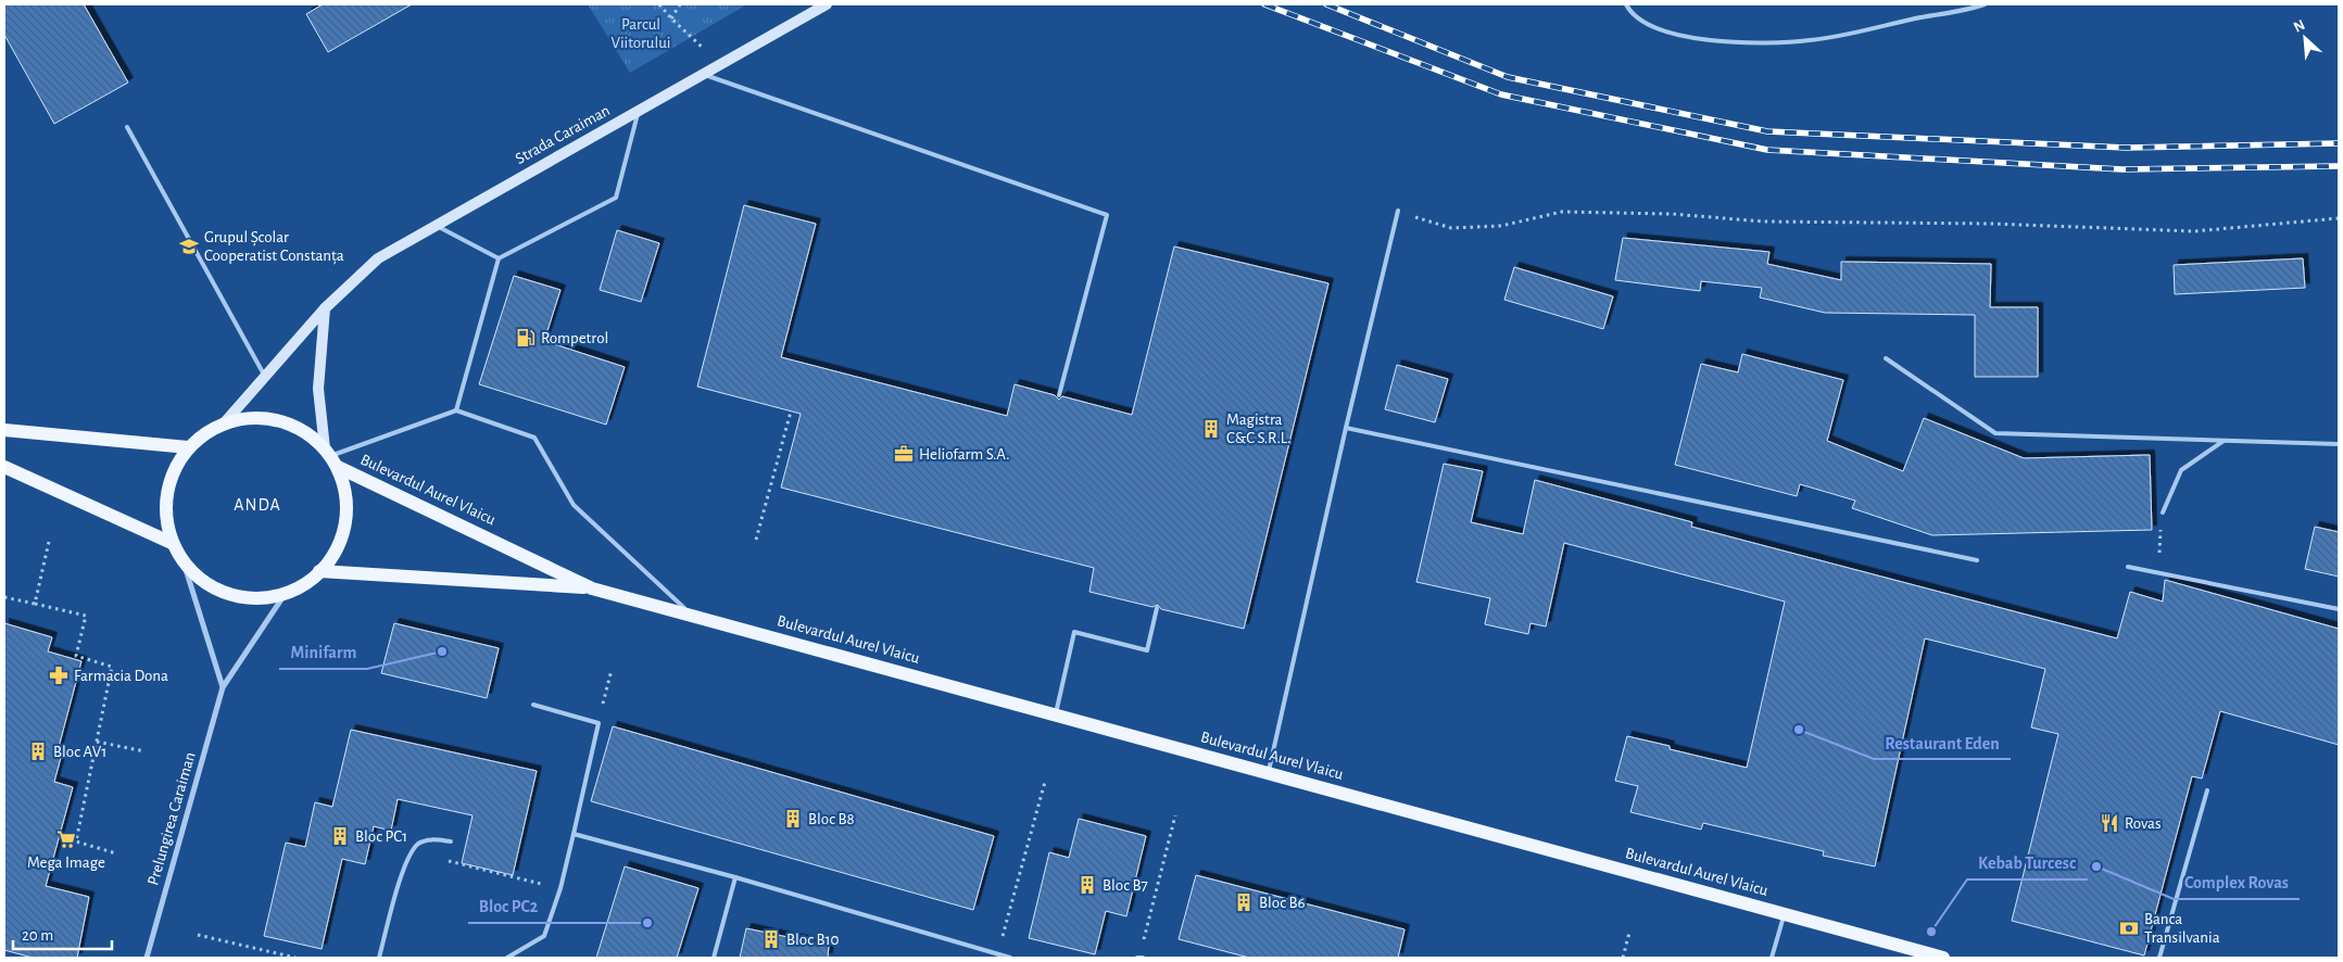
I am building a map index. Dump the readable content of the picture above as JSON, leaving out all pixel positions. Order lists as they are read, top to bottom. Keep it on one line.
{"streets":{"main road":["Bulevardul Aurel Vlaicu"],"street":["Strada Caraiman","Prelungirea Caraiman"]},"crossings":[["Strada Caraiman","Bulevardul Aurel Vlaicu"],["Strada Caraiman","Prelungirea Caraiman"],["Bulevardul Aurel Vlaicu","Prelungirea Caraiman"]],"districts":["ANDA"],"parks":["Parcul Viitorului"],"places":{"school or university":["Grupul Școlar Cooperatist Constanța"],"fuel station":["Rompetrol"],"building":["Magistra C&C S.R.L.","Bloc AV1","Bloc B8","Bloc PC1","Bloc B7","Bloc B6","Bloc B10"],"office":["Heliofarm S.A."],"other":["Minifarm","Restaurant Eden","Complex Rovas","Bloc PC2","Kebab Turcesc"],"pharmacy":["Farmacia Dona"],"restaurant":["Rovas"],"supermarket":["Mega Image"],"bank":["Banca Transilvania"]},"scale_bar":"20 m","north":"top left"}
